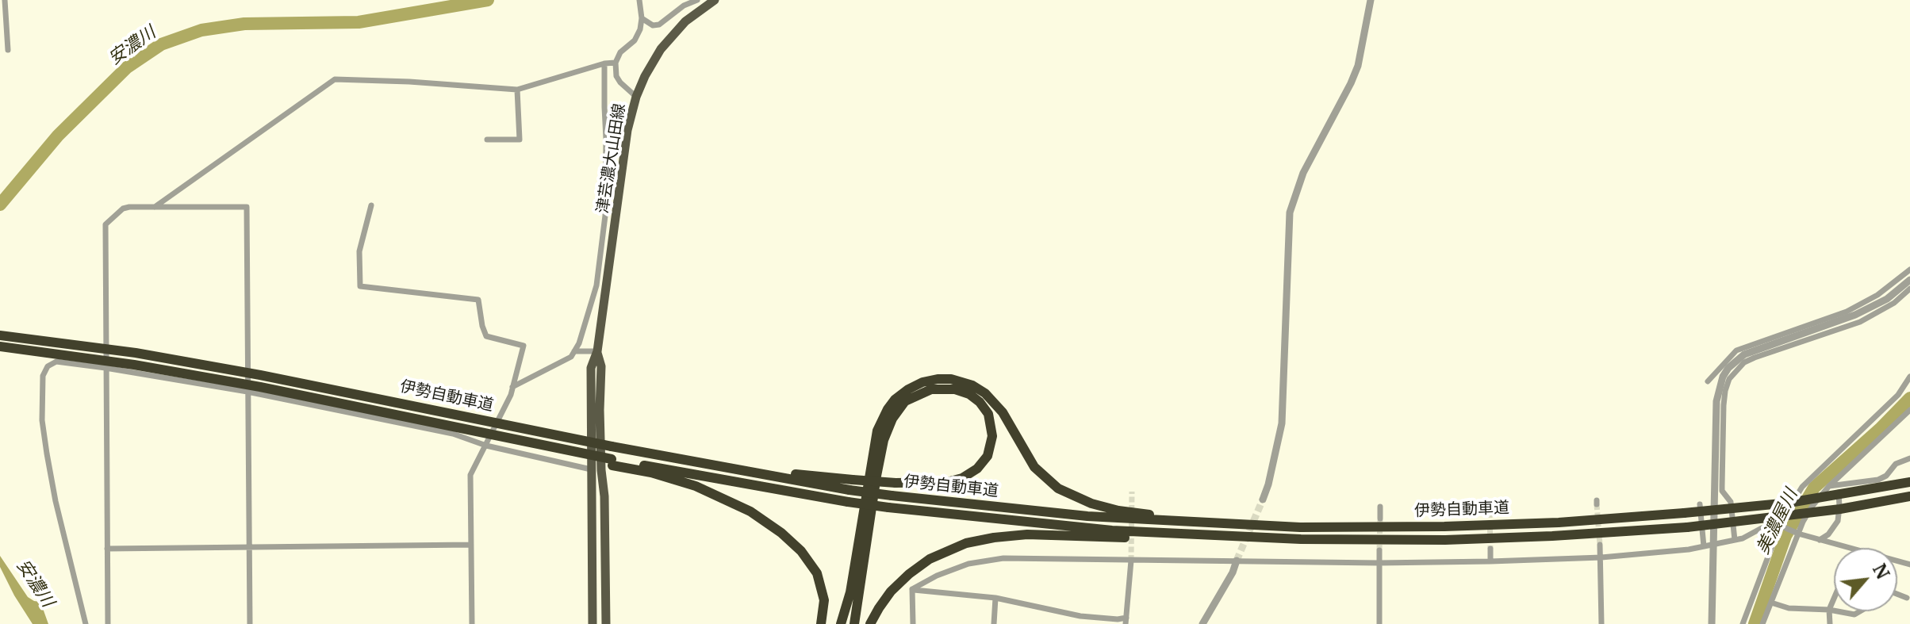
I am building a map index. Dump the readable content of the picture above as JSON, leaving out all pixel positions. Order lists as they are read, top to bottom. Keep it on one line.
{"streets":{"highway":["伊勢自動車道"],"main road":["津芸濃大山田線"]},"water":["安濃川","美濃屋川"],"north":"top right"}
